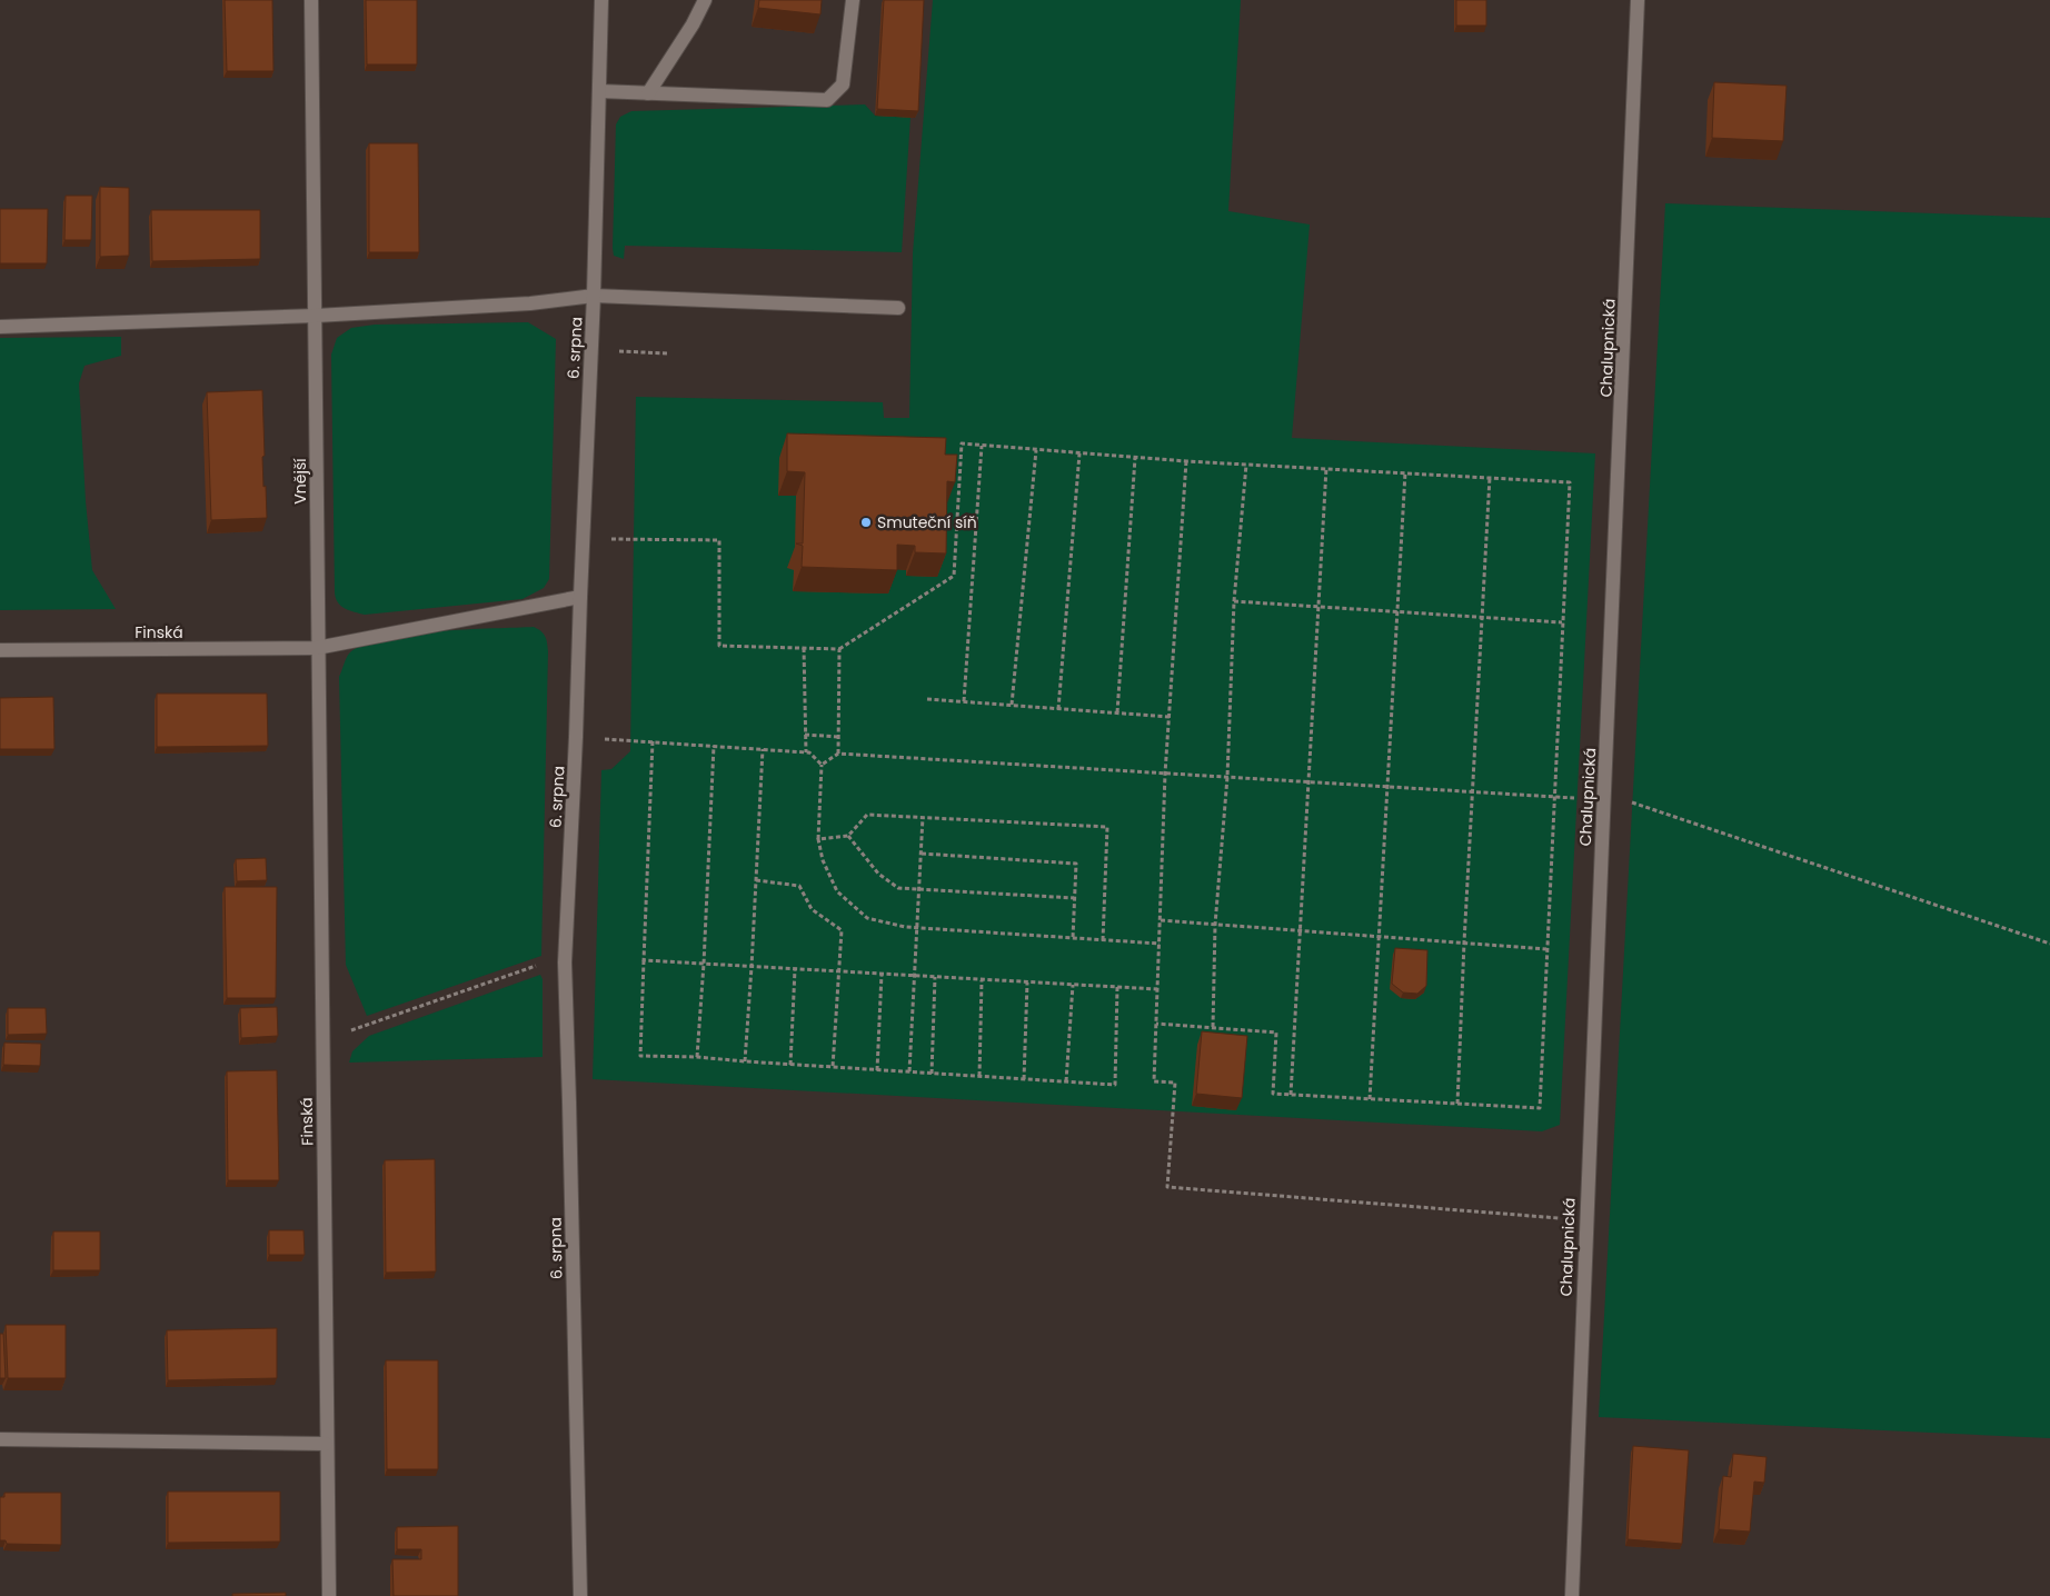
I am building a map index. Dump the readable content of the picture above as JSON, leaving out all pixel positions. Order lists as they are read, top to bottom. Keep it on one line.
{"streets":{"street":["6. srpna","Chalupnická","Vnější","Finská"]},"crossings":[["6. srpna","Finská"],["Vnější","Finská"]],"places":["Smuteční síň"]}
